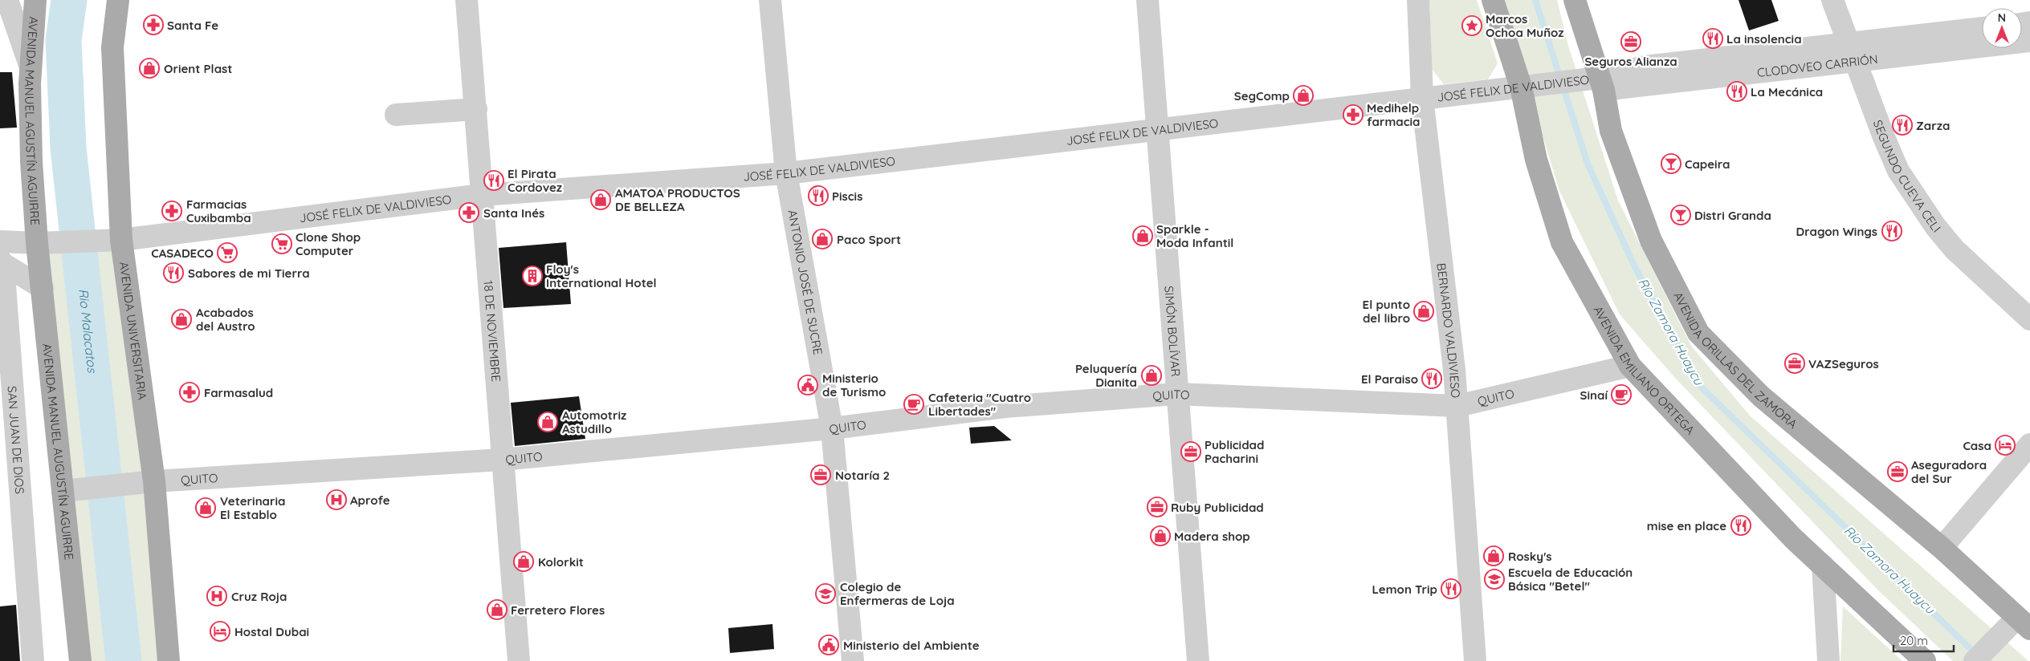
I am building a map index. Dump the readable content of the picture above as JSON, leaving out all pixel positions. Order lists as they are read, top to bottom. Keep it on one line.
{"streets":{"main road":["AVENIDA MANUEL AGUSTÍN AGUIRRE","AVENIDA UNIVERSITARIA","AVENIDA ORILLAS DEL ZAMORA","AVENIDA EMILIANO ORTEGA","AVENIDA MANUEL AUGUSTÍN AGUIRRE"],"street":["CLODOVEO CARRIÓN","JOSÉ FELIX DE VALDIVIESO","SEGUNDO CUEVA CELI","ANTONIO JOSÉ DE SUCRE","18 DE NOVIEMBRE","SIMÓN BOLÍVAR","BERNARDO VALDIVIESO","QUITO","SAN JUAN DE DIOS"]},"crossings":[["CLODOVEO CARRIÓN","JOSÉ FELIX DE VALDIVIESO"],["CLODOVEO CARRIÓN","SEGUNDO CUEVA CELI"],["CLODOVEO CARRIÓN","AVENIDA ORILLAS DEL ZAMORA"],["JOSÉ FELIX DE VALDIVIESO","AVENIDA MANUEL AGUSTÍN AGUIRRE"],["JOSÉ FELIX DE VALDIVIESO","ANTONIO JOSÉ DE SUCRE"],["JOSÉ FELIX DE VALDIVIESO","AVENIDA UNIVERSITARIA"],["JOSÉ FELIX DE VALDIVIESO","18 DE NOVIEMBRE"],["JOSÉ FELIX DE VALDIVIESO","SIMÓN BOLÍVAR"],["JOSÉ FELIX DE VALDIVIESO","BERNARDO VALDIVIESO"],["JOSÉ FELIX DE VALDIVIESO","AVENIDA ORILLAS DEL ZAMORA"],["JOSÉ FELIX DE VALDIVIESO","AVENIDA EMILIANO ORTEGA"],["JOSÉ FELIX DE VALDIVIESO","AVENIDA MANUEL AUGUSTÍN AGUIRRE"],["AVENIDA MANUEL AGUSTÍN AGUIRRE","AVENIDA MANUEL AUGUSTÍN AGUIRRE"],["ANTONIO JOSÉ DE SUCRE","QUITO"],["AVENIDA UNIVERSITARIA","QUITO"],["18 DE NOVIEMBRE","QUITO"],["SIMÓN BOLÍVAR","QUITO"],["BERNARDO VALDIVIESO","QUITO"],["AVENIDA EMILIANO ORTEGA","QUITO"],["QUITO","AVENIDA MANUEL AUGUSTÍN AGUIRRE"],["SAN JUAN DE DIOS","AVENIDA MANUEL AUGUSTÍN AGUIRRE"]],"water":["Rio Malacatos","Río Zamora Huaycu"],"places":{"pharmacy":["Santa Fe","Medihelp farmacia","Farmacias Cuxibamba","Santa Inés","Farmasalud"],"place":["Marcos Ochoa Muñoz"],"restaurant":["La insolencia","La Mecánica","Zarza","El Pirata Cordovez","Piscis","Dragon Wings","Sabores de mi Tierra","El Paraiso","mise en place","Lemon Trip"],"office":["Seguros Alianza","VAZSeguros","Publicidad Pacharini","Aseguradora del Sur","Notaría 2","Ruby Publicidad"],"shop":["Orient Plast","SegComp","AMATOA PRODUCTOS DE BELLEZA","Sparkle - Moda Infantil","Paco Sport","El punto del libro","Acabados del Austro","Peluquería Dianita","Automotriz Astudillo","Veterinaria El Establo","Madera shop","Rosky's","Kolorkit","Ferretero Flores"],"bar":["Capeira","Distri Granda"],"supermarket":["Clone Shop Computer","CASADECO"],"building":["Floy's International Hotel"],"public building":["Ministerio de Turismo","Ministerio del Ambiente"],"cafe":["Sinaí","Cafeteria \"Cuatro Libertades\""],"hotel":["Casa","Hostal Dubai"],"hospital":["Aprofe","Cruz Roja"],"school or university":["Escuela de Educación Básica \"Betel\"","Colegio de Enfermeras de Loja"]},"scale_bar":"20 m","north":"top"}
